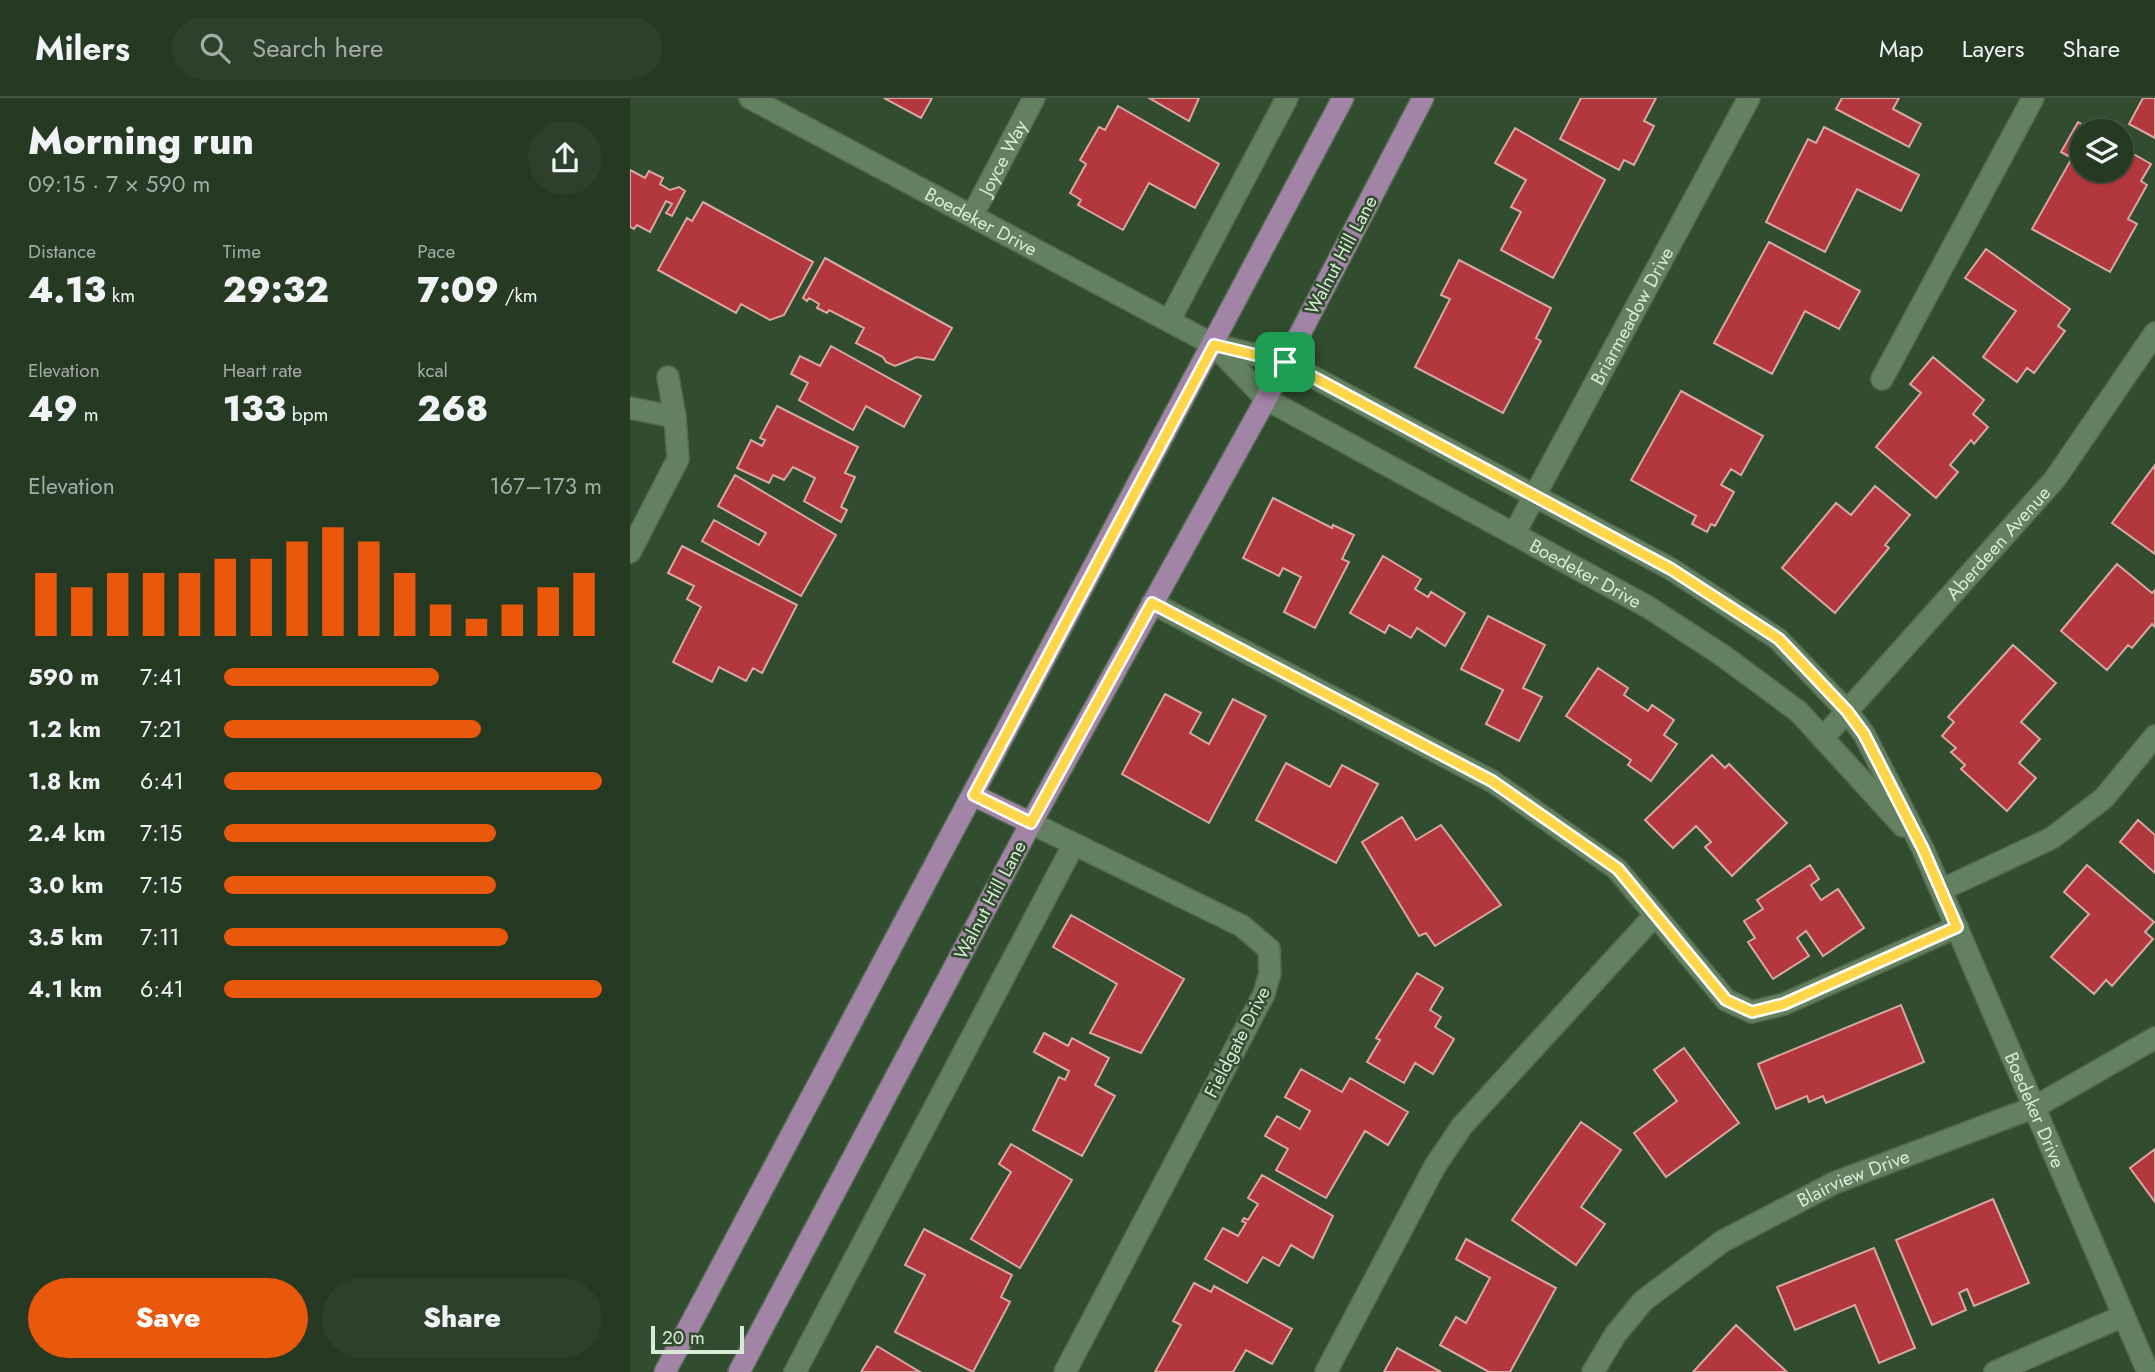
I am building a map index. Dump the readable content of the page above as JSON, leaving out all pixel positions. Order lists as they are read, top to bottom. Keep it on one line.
{"streets":{"main road":["Walnut Hill Lane"],"street":["Joyce Way","Boedeker Drive","Briarmeadow Drive","Aberdeen Avenue","Fieldgate Drive","Blairview Drive"]},"crossings":[["Joyce Way","Boedeker Drive"],["Boedeker Drive","Walnut Hill Lane"],["Boedeker Drive","Briarmeadow Drive"],["Boedeker Drive","Aberdeen Avenue"],["Boedeker Drive","Blairview Drive"],["Walnut Hill Lane","Fieldgate Drive"]],"scale_bar":"20 m","page":{"header":"Milers","search":"Search here","nav":["Map","Layers","Share"],"heading":["Morning run","09:15 · 7 × 590 m"],"stats":[["Distance","4.13 km"],["Time","29:32"],["Pace","7:09 /km"],["Elevation","49 m"],["Heart rate","133 bpm"],["kcal","268"]],"chart":["Elevation","167–173 m"],"list":[{"name":"590 m","note":"7:41"},{"name":"1.2 km","note":"7:21"},{"name":"1.8 km","note":"6:41"},{"name":"2.4 km","note":"7:15"},{"name":"3.0 km","note":"7:15"},{"name":"3.5 km","note":"7:11"},{"name":"4.1 km","note":"6:41"}],"buttons":["Save","Share"],"scale":"20 m"}}
